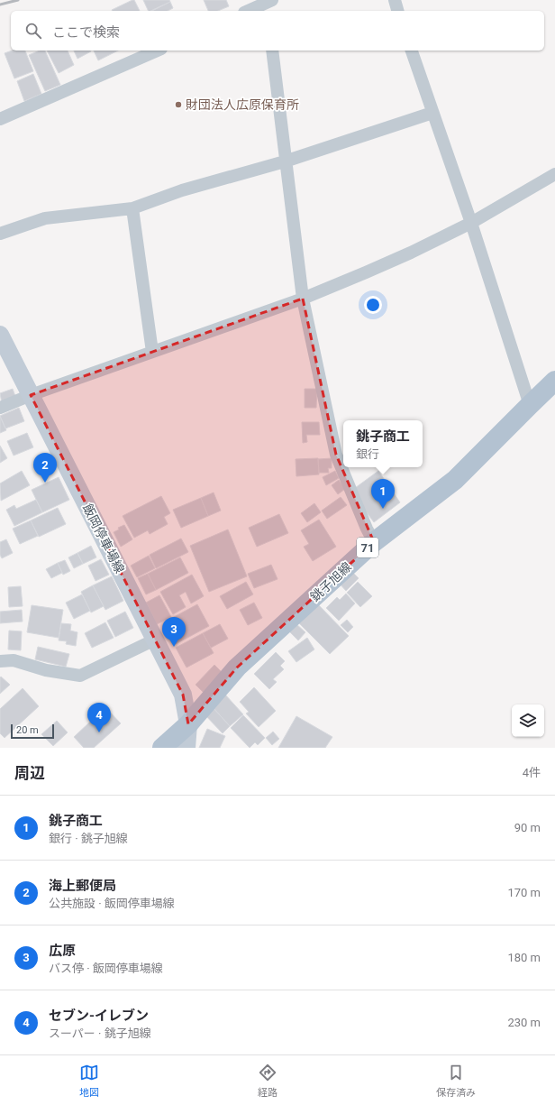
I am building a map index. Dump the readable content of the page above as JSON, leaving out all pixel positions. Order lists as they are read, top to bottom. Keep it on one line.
{"streets":{"main road":["飯岡停車場線","71","銚子旭線"]},"crossings":[["飯岡停車場線","銚子旭線"]],"places":["財団法人広原保育所"],"scale_bar":"20 m","page":{"search":"ここで検索","popup":["銚子商工","銀行"],"pins":["2","1","3","4"],"scale":"20 m","heading":["周辺","4件"],"list":[{"mark":"1","name":"銚子商工","note":"銀行 · 銚子旭線","value":"90 m"},{"mark":"2","name":"海上郵便局","note":"公共施設 · 飯岡停車場線","value":"170 m"},{"mark":"3","name":"広原","note":"バス停 · 飯岡停車場線","value":"180 m"},{"mark":"4","name":"セブン-イレブン","note":"スーパー · 銚子旭線","value":"230 m"}],"nav":["地図","経路","保存済み"]}}
